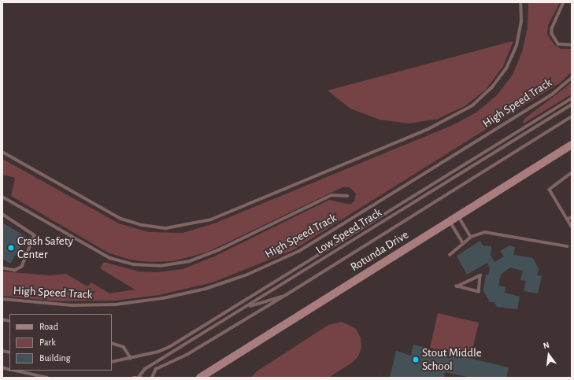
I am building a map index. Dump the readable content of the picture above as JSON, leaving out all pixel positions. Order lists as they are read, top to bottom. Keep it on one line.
{"streets":{"main road":["Rotunda Drive"],"lane":["High Speed Track","Low Speed Track"]},"places":["Crash Safety Center","Stout Middle School"],"legend":["Road","Park","Building"],"north":"top"}
